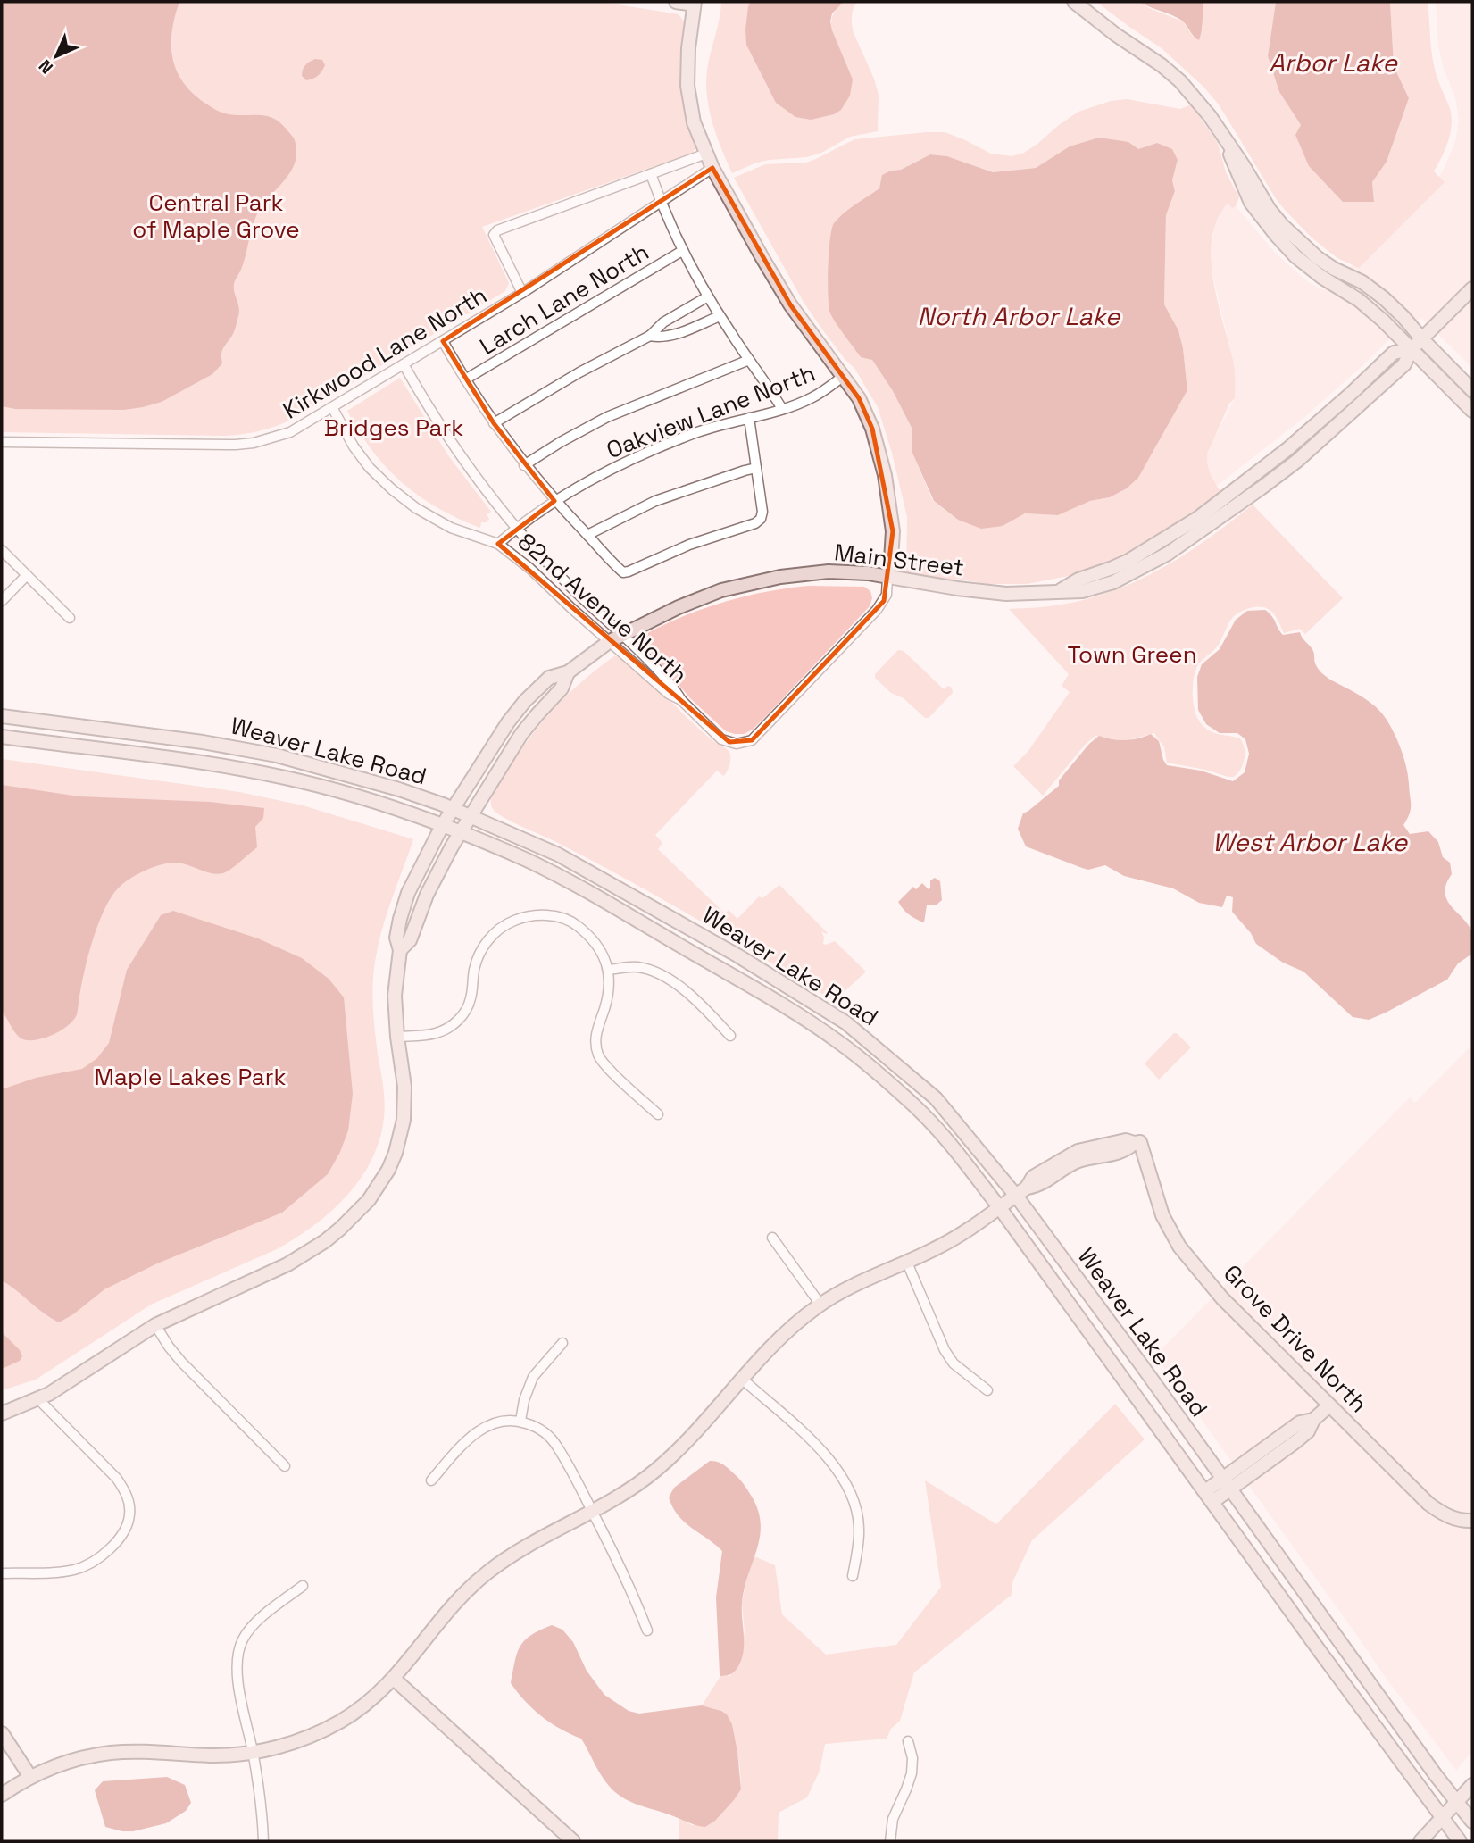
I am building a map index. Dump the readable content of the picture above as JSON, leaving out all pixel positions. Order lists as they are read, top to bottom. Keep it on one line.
{"streets":{"street":["Larch Lane North","Kirkwood Lane North","Oakview Lane North","Main Street","82nd Avenue North","Weaver Lake Road","Grove Drive North"]},"crossings":[["Kirkwood Lane North","82nd Avenue North"],["Oakview Lane North","82nd Avenue North"],["Main Street","82nd Avenue North"],["Main Street","Weaver Lake Road"],["Weaver Lake Road","Grove Drive North"]],"water":["Arbor Lake","North Arbor Lake","West Arbor Lake"],"parks":["Central Park of Maple Grove","Bridges Park","Town Green","Maple Lakes Park"],"north":"bottom left"}
